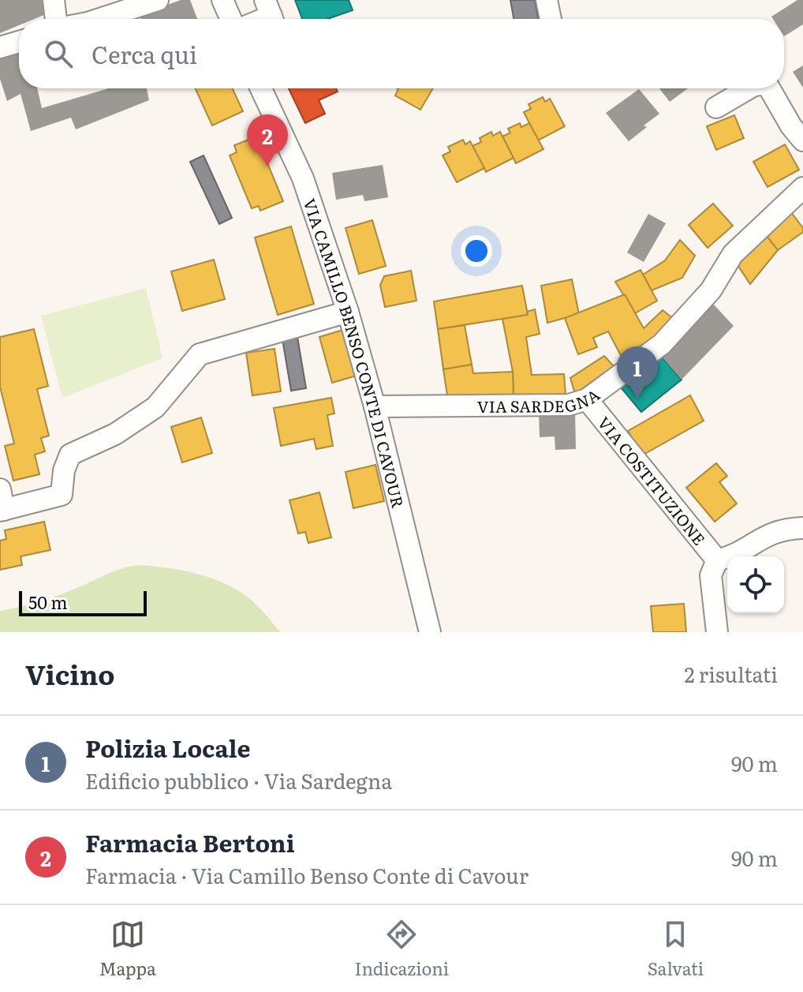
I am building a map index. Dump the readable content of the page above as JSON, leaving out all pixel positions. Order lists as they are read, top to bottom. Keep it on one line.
{"streets":{"street":["VIA CAMILLO BENSO CONTE DI CAVOUR","VIA SARDEGNA","VIA COSTITUZIONE"]},"crossings":[["VIA CAMILLO BENSO CONTE DI CAVOUR","VIA SARDEGNA"],["VIA SARDEGNA","VIA COSTITUZIONE"]],"scale_bar":"50 m","page":{"search":"Cerca qui","pins":["2","1"],"scale":"50 m","heading":["Vicino","2 risultati"],"list":[{"mark":"1","name":"Polizia Locale","note":"Edificio pubblico · Via Sardegna","value":"90 m"},{"mark":"2","name":"Farmacia Bertoni","note":"Farmacia · Via Camillo Benso Conte di Cavour","value":"90 m"}],"nav":["Mappa","Indicazioni","Salvati"]}}
